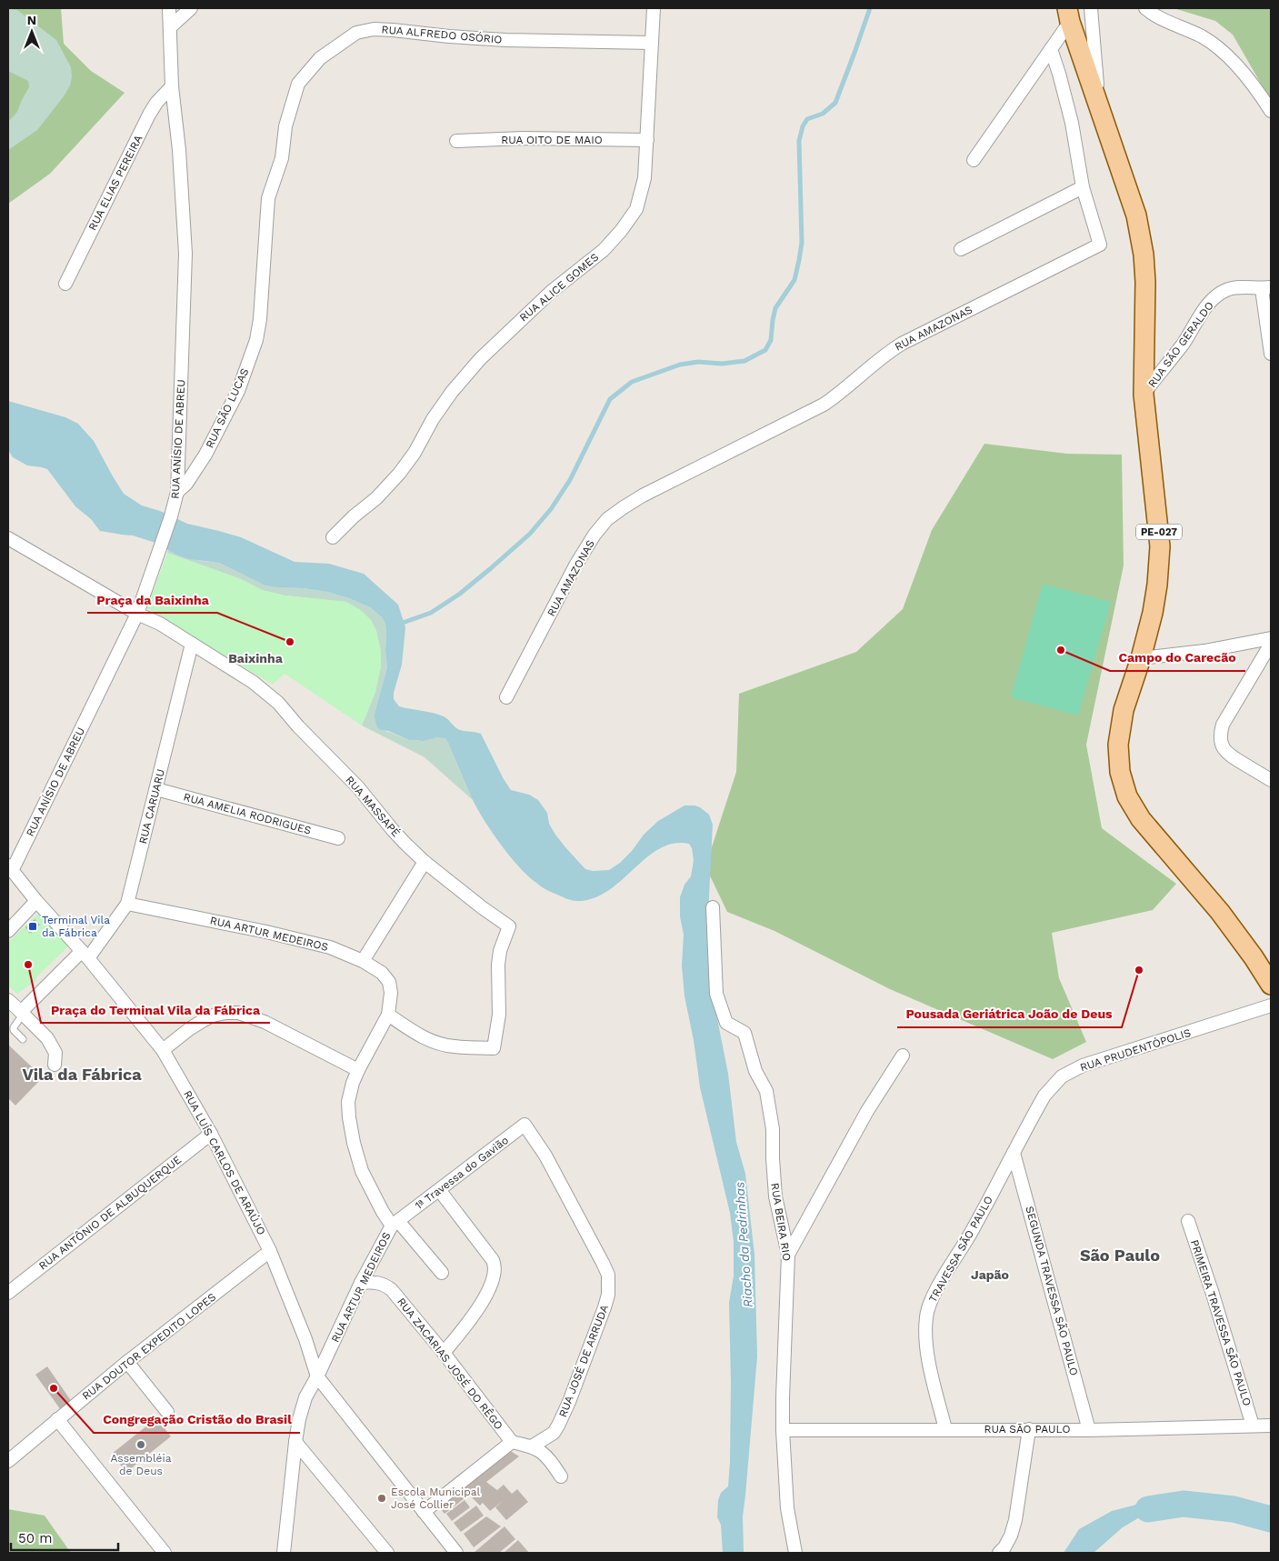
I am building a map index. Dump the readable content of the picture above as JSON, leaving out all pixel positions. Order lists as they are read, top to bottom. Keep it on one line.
{"streets":{"main road":["PE-027"],"street":["RUA ALFREDO OSÓRIO","RUA OITO DE MAIO","RUA ELIAS PEREIRA","RUA ALICE GOMES","RUA AMAZONAS","RUA SÃO GERALDO","RUA SÃO LUCAS","RUA ANÍSIO DE ABREU","RUA CARUARU","RUA MASSAPÉ","RUA AMELIA RODRIGUES","RUA ARTUR MEDEIROS","RUA PRUDENTÓPOLIS","RUA LUÍS CARLOS DE ARAÚJO","1ª Travessa do Gavião","RUA ANTÔNIO DE ALBUQUERQUE","RUA BEIRA RIO","TRAVESSA SÃO PAULO","SEGUNDA TRAVESSA SÃO PAULO","PRIMEIRA TRAVESSA SÃO PAULO","RUA DOUTOR EXPEDITO LOPES","RUA JOSÉ DE ARRUDA","RUA ZACARIAS JOSÉ DO RÊGO","RUA SÃO PAULO"]},"crossings":[["RUA ALFREDO OSÓRIO","RUA ALICE GOMES"],["RUA ALFREDO OSÓRIO","RUA SÃO LUCAS"],["RUA OITO DE MAIO","RUA ALICE GOMES"],["RUA ELIAS PEREIRA","RUA ANÍSIO DE ABREU"],["RUA SÃO GERALDO","PE-027"],["RUA SÃO LUCAS","RUA ANÍSIO DE ABREU"],["RUA ANÍSIO DE ABREU","RUA MASSAPÉ"],["RUA ANÍSIO DE ABREU","RUA LUÍS CARLOS DE ARAÚJO"],["RUA CARUARU","RUA MASSAPÉ"],["RUA CARUARU","RUA AMELIA RODRIGUES"],["RUA CARUARU","RUA ARTUR MEDEIROS"],["RUA CARUARU","RUA LUÍS CARLOS DE ARAÚJO"],["RUA MASSAPÉ","RUA ARTUR MEDEIROS"],["RUA ARTUR MEDEIROS","RUA LUÍS CARLOS DE ARAÚJO"],["RUA ARTUR MEDEIROS","1ª Travessa do Gavião"],["RUA ARTUR MEDEIROS","RUA ZACARIAS JOSÉ DO RÊGO"],["RUA PRUDENTÓPOLIS","TRAVESSA SÃO PAULO"],["RUA PRUDENTÓPOLIS","SEGUNDA TRAVESSA SÃO PAULO"],["RUA LUÍS CARLOS DE ARAÚJO","RUA ANTÔNIO DE ALBUQUERQUE"],["RUA LUÍS CARLOS DE ARAÚJO","RUA DOUTOR EXPEDITO LOPES"],["1ª Travessa do Gavião","RUA JOSÉ DE ARRUDA"],["RUA BEIRA RIO","RUA SÃO PAULO"],["TRAVESSA SÃO PAULO","SEGUNDA TRAVESSA SÃO PAULO"],["TRAVESSA SÃO PAULO","RUA SÃO PAULO"],["SEGUNDA TRAVESSA SÃO PAULO","RUA SÃO PAULO"],["PRIMEIRA TRAVESSA SÃO PAULO","RUA SÃO PAULO"]],"districts":["Baixinha","Vila da Fábrica","São Paulo","Japão"],"water":["Riacho da Pedrinhas"],"places":{"other":["Praça da Baixinha","Campo do Carecão","Praça do Terminal Vila da Fábrica","Pousada Geriátrica João de Deus","Congregação Cristão do Brasil","Assembléia de Deus","Escola Municipal José Collier"],"transit":["Terminal Vila da Fábrica"]},"scale_bar":"50 m","north":"top"}
